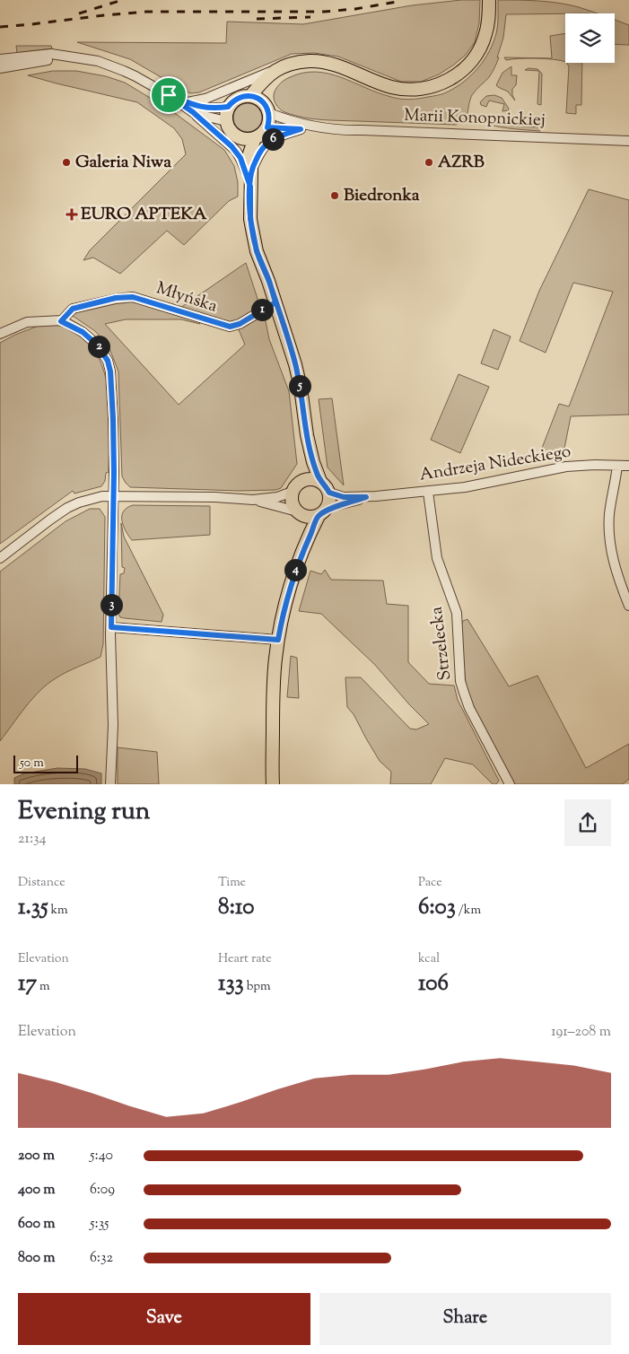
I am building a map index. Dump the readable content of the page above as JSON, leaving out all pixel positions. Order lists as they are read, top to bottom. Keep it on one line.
{"streets":{"street":["Marii Konopnickiej","Młyńska","Andrzeja Nideckiego","Strzelecka"]},"crossings":[["Andrzeja Nideckiego","Strzelecka"]],"places":{"other":["Galeria Niwa","AZRB","Biedronka"],"health":["EURO APTEKA"]},"scale_bar":"50 m","page":{"pins":["6","1","2","5","4","3"],"scale":"50 m","heading":["Evening run","21:34"],"stats":[["Distance","1.35 km"],["Time","8:10"],["Pace","6:03 /km"],["Elevation","17 m"],["Heart rate","133 bpm"],["kcal","106"]],"chart":["Elevation","191–208 m"],"list":[{"name":"200 m","note":"5:40"},{"name":"400 m","note":"6:09"},{"name":"600 m","note":"5:35"},{"name":"800 m","note":"6:32"}],"buttons":["Save","Share"]}}
